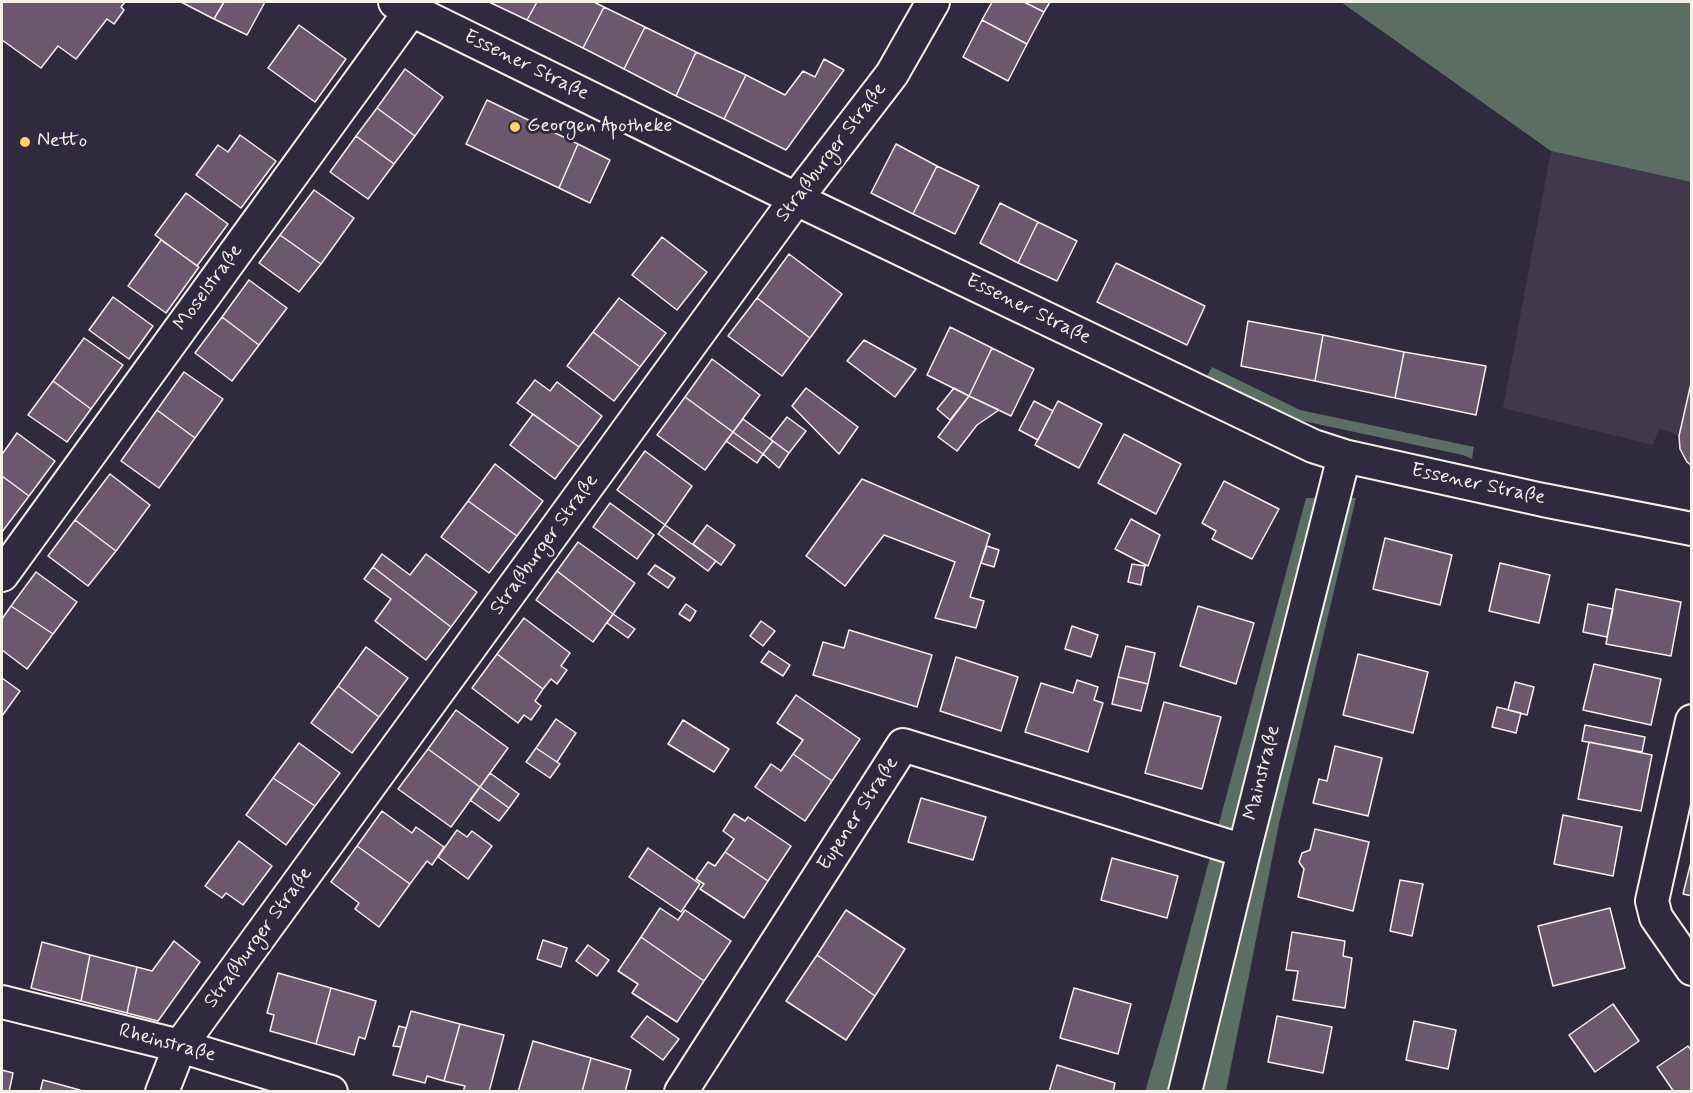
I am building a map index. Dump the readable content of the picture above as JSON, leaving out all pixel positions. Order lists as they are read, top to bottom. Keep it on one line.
{"streets":{"street":["Essener Straße","Straßburger Straße","Moselstraße","Mainstraße","Eupener Straße","Rheinstraße"]},"crossings":[["Essener Straße","Straßburger Straße"],["Essener Straße","Moselstraße"],["Essener Straße","Mainstraße"],["Straßburger Straße","Rheinstraße"],["Mainstraße","Eupener Straße"]],"places":["Georgen Apotheke","Netto"]}
